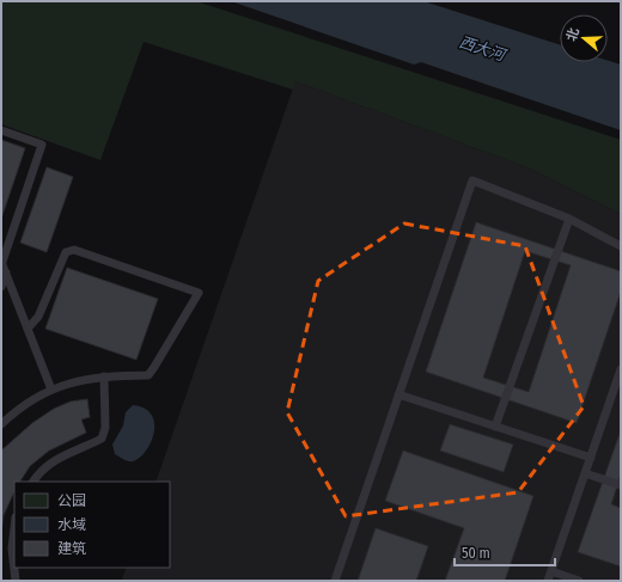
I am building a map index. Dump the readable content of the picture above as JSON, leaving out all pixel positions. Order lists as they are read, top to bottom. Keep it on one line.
{"water":["西大河"],"legend":["公园","水域","建筑"],"scale_bar":"50 m","north":"left"}
